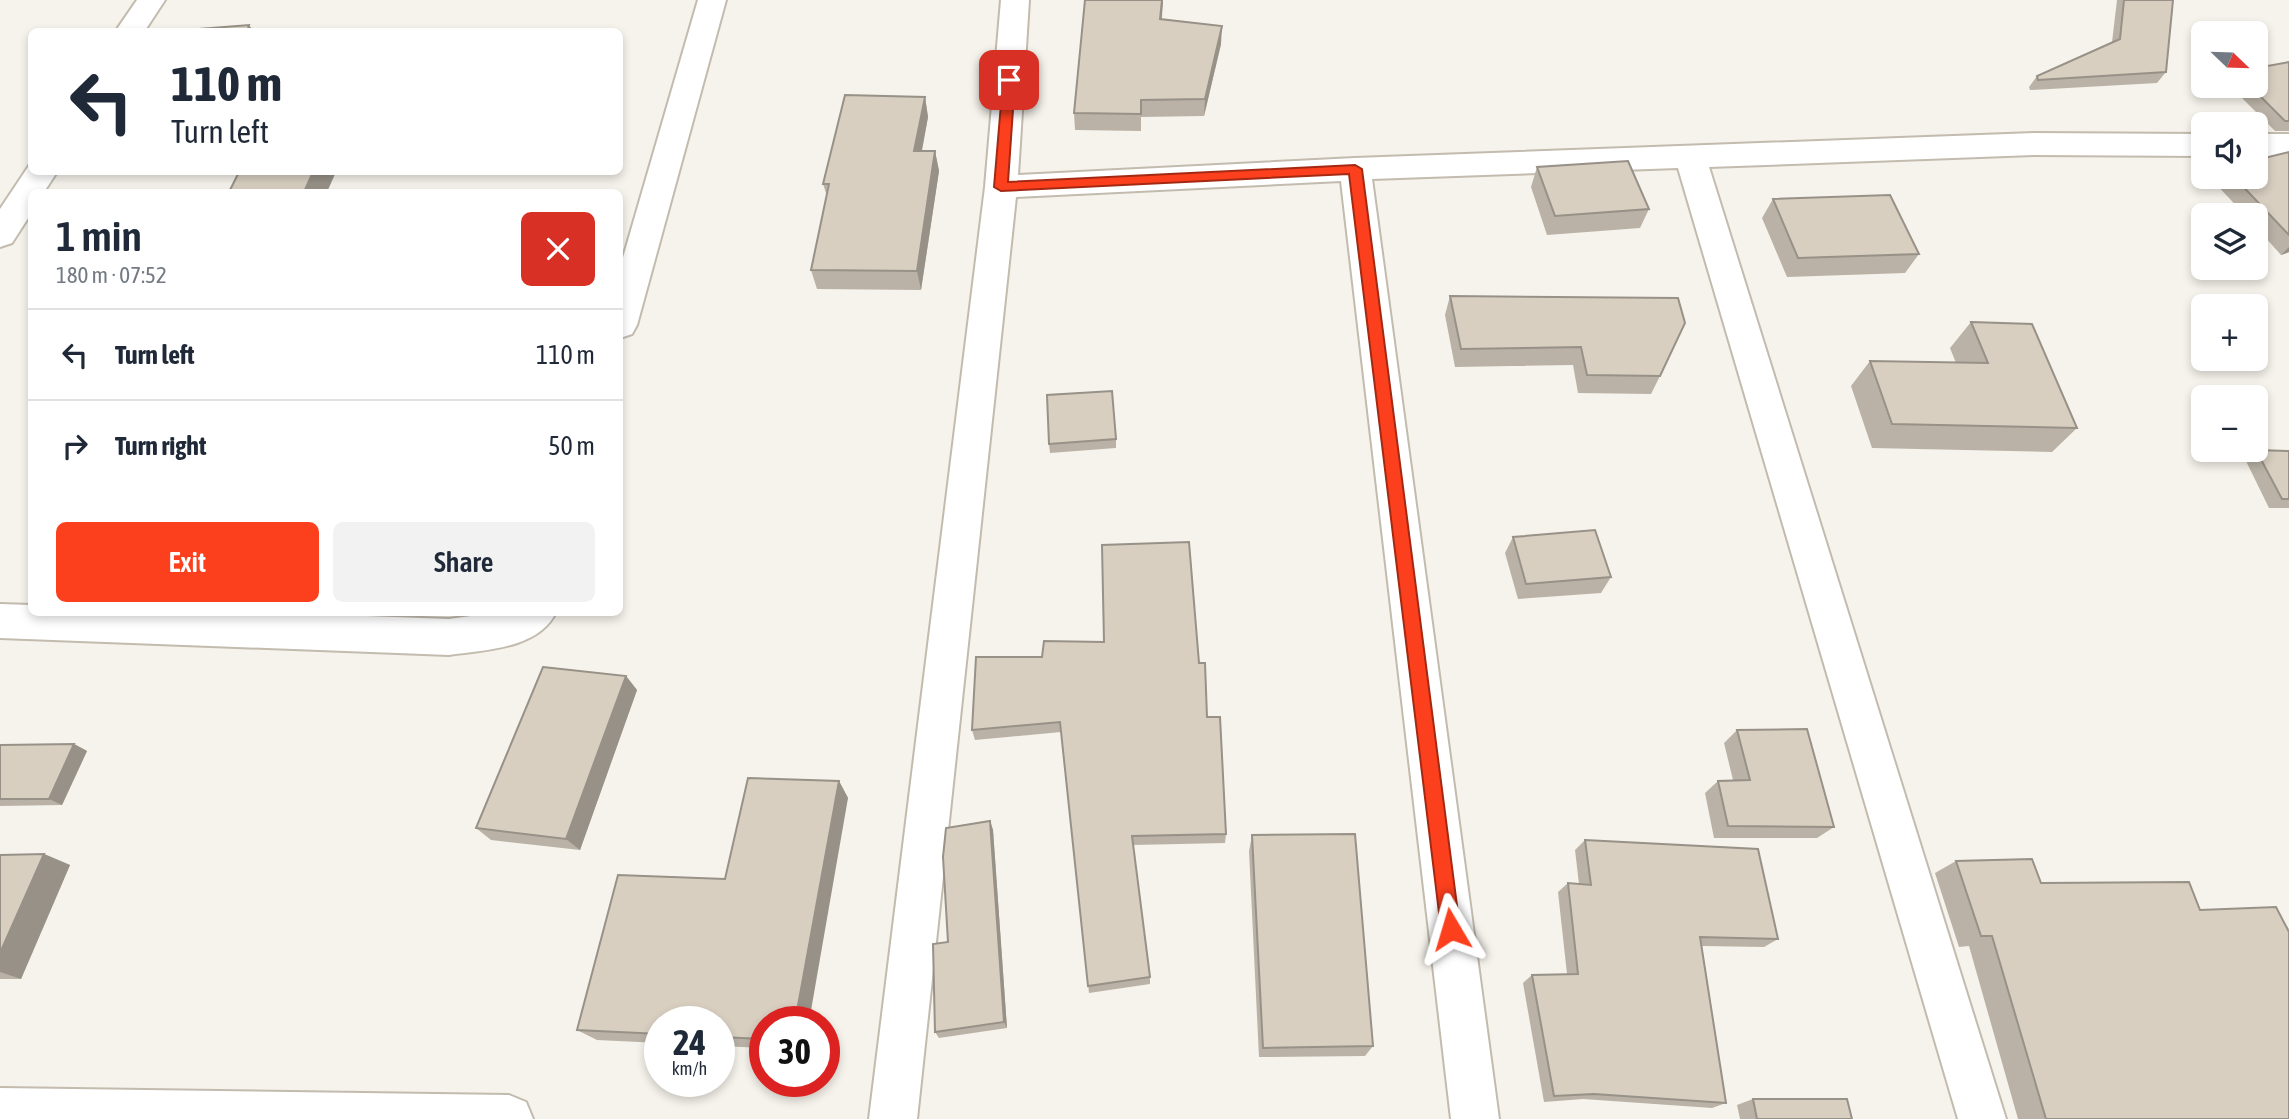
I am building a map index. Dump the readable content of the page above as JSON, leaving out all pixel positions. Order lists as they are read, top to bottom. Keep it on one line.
{"north":"bottom right","page":{"map_buttons":["+","−"],"turn":["110 m","Turn left"],"heading":["1 min","180 m · 07:52"],"list":[{"name":"Turn left","value":"110 m"},{"name":"Turn right","value":"50 m"}],"buttons":["Exit","Share"],"speed":"24 km/h","limit":"30"}}
